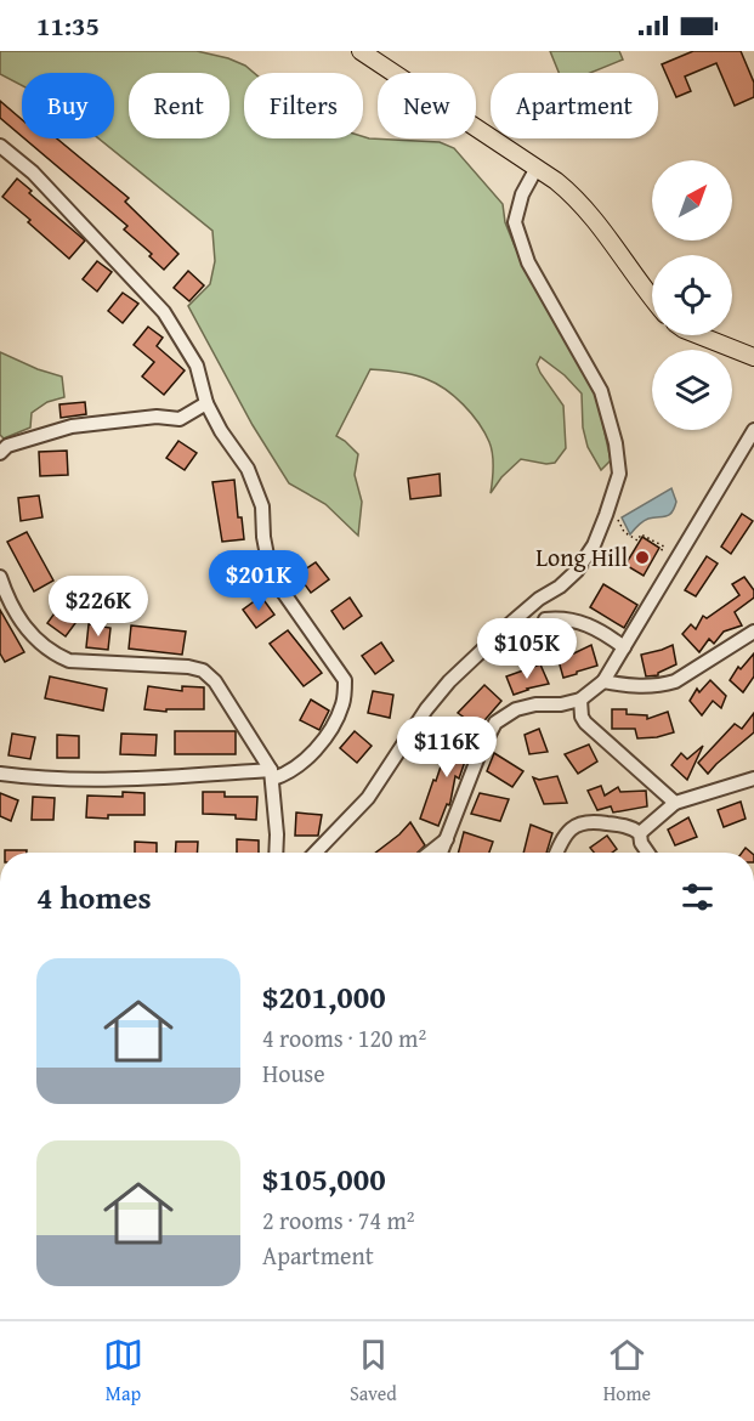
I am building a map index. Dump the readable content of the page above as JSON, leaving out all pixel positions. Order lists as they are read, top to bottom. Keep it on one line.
{"places":["Long Hill"],"north":"top right","page":{"status":"11:35","chip":["Buy","Rent","Filters","New","Apartment"],"price":["$201K","$226K","$105K","$116K"],"heading":"4 homes","list":[{"name":"$201,000","note":"4 rooms · 120 m² · House"},{"name":"$105,000","note":"2 rooms · 74 m² · Apartment"}],"tabs":["Map","Saved","Home"]}}
